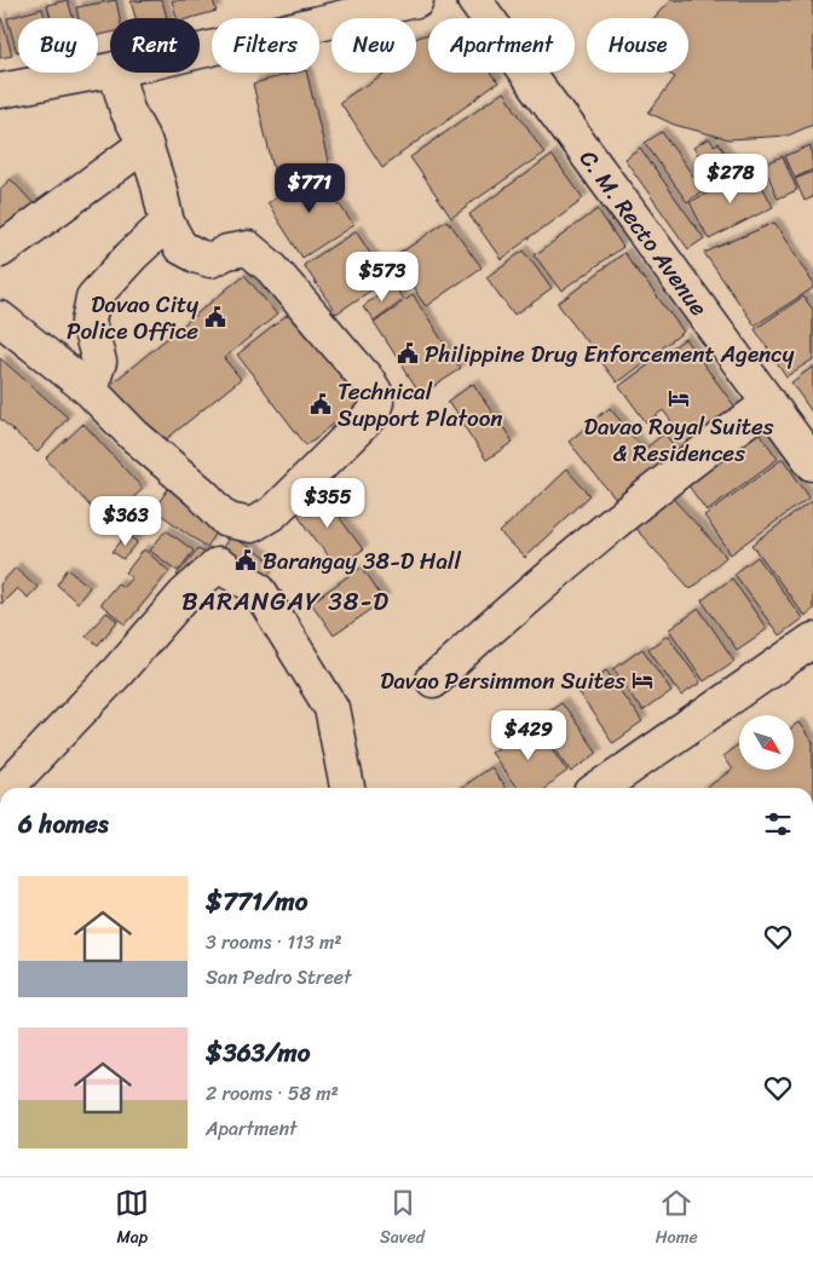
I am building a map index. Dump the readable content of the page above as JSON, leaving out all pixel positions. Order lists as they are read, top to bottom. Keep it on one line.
{"streets":{"main road":["C. M. Recto Avenue"]},"districts":["BARANGAY 38-D"],"places":{"public building":["Davao City Police Office","Philippine Drug Enforcement Agency","Technical Support Platoon","Barangay 38-D Hall"],"hotel":["Davao Royal Suites & Residences","Davao Persimmon Suites"]},"north":"bottom right","page":{"chip":["Buy","Rent","Filters","New","Apartment","House"],"price":["$278","$771","$573","$355","$363","$429"],"heading":"6 homes","list":[{"name":"$771/mo","note":"3 rooms · 113 m² · San Pedro Street"},{"name":"$363/mo","note":"2 rooms · 58 m² · Apartment"}],"tabs":["Map","Saved","Home"]}}
